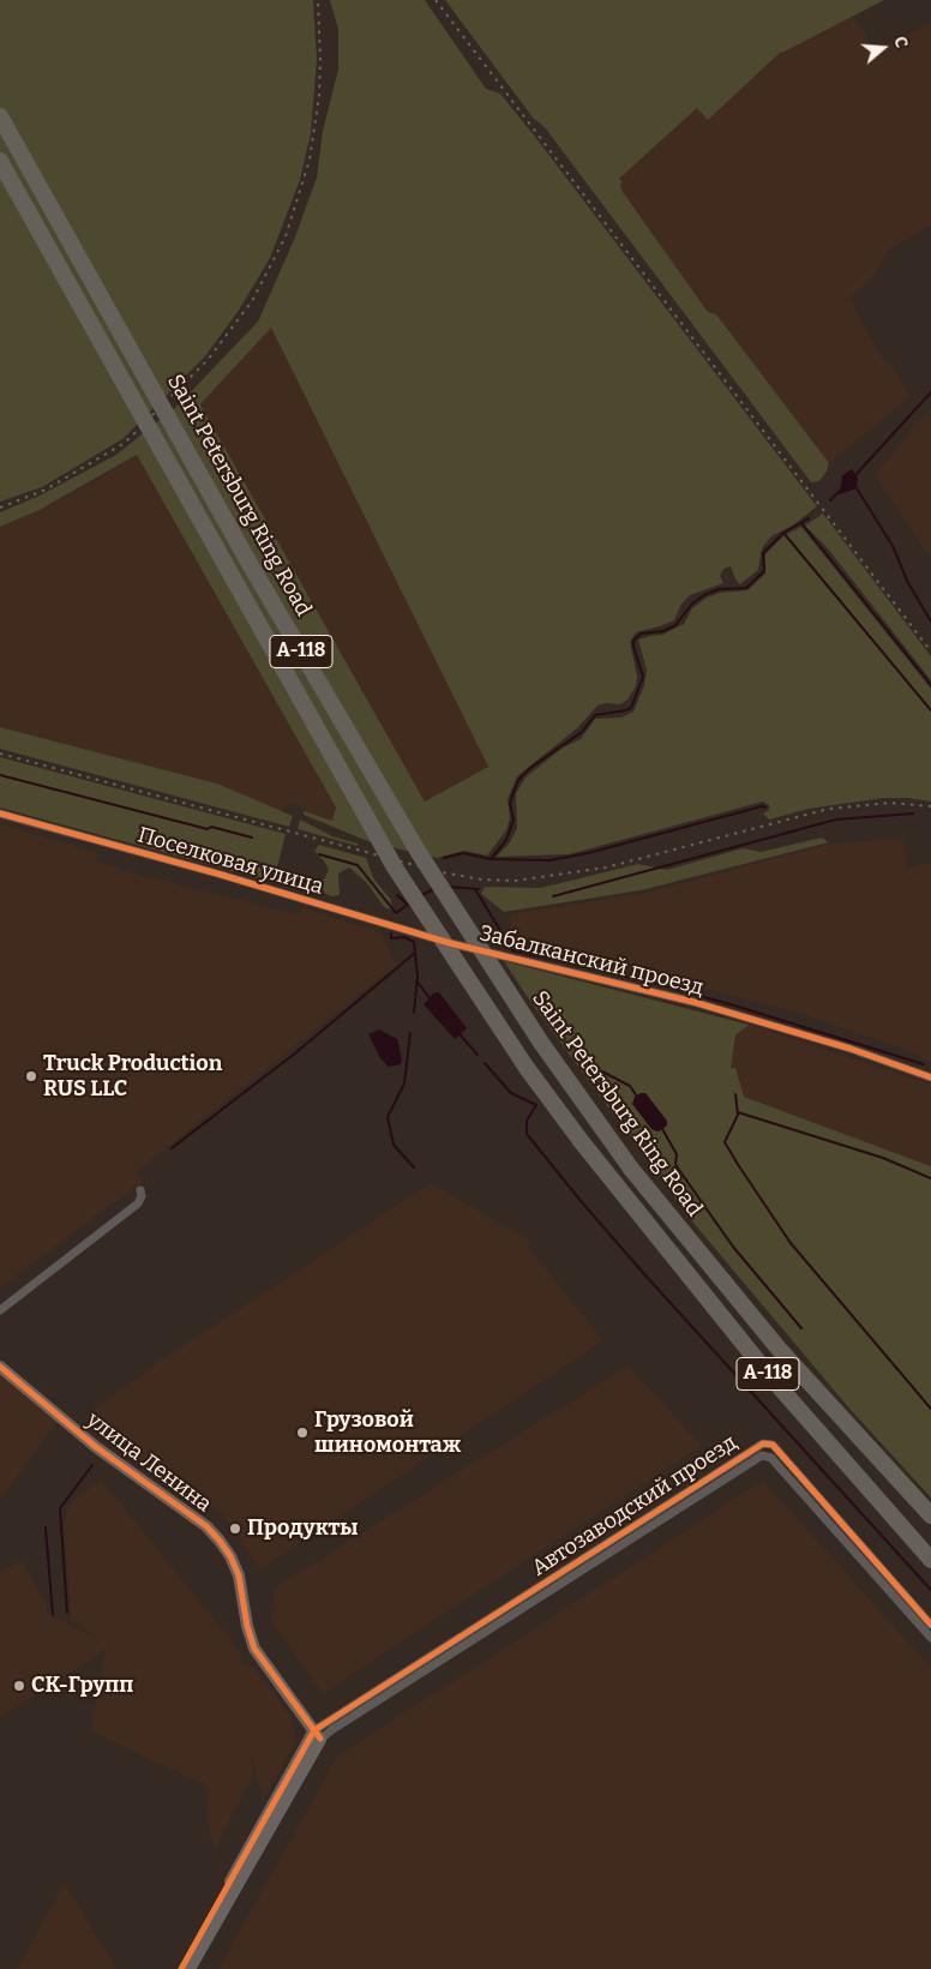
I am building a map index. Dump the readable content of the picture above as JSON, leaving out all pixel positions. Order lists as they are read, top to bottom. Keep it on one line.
{"streets":{"highway":["Saint Petersburg Ring Road","А-118"],"street":["Поселковая улица","Забалканский проезд","улица Ленина","Автозаводский проезд"]},"crossings":[["Поселковая улица","Забалканский проезд"],["улица Ленина","Автозаводский проезд"]],"places":["Truck Production RUS LLC","Грузовой шиномонтаж","Продукты","СК-Групп"],"north":"right"}
